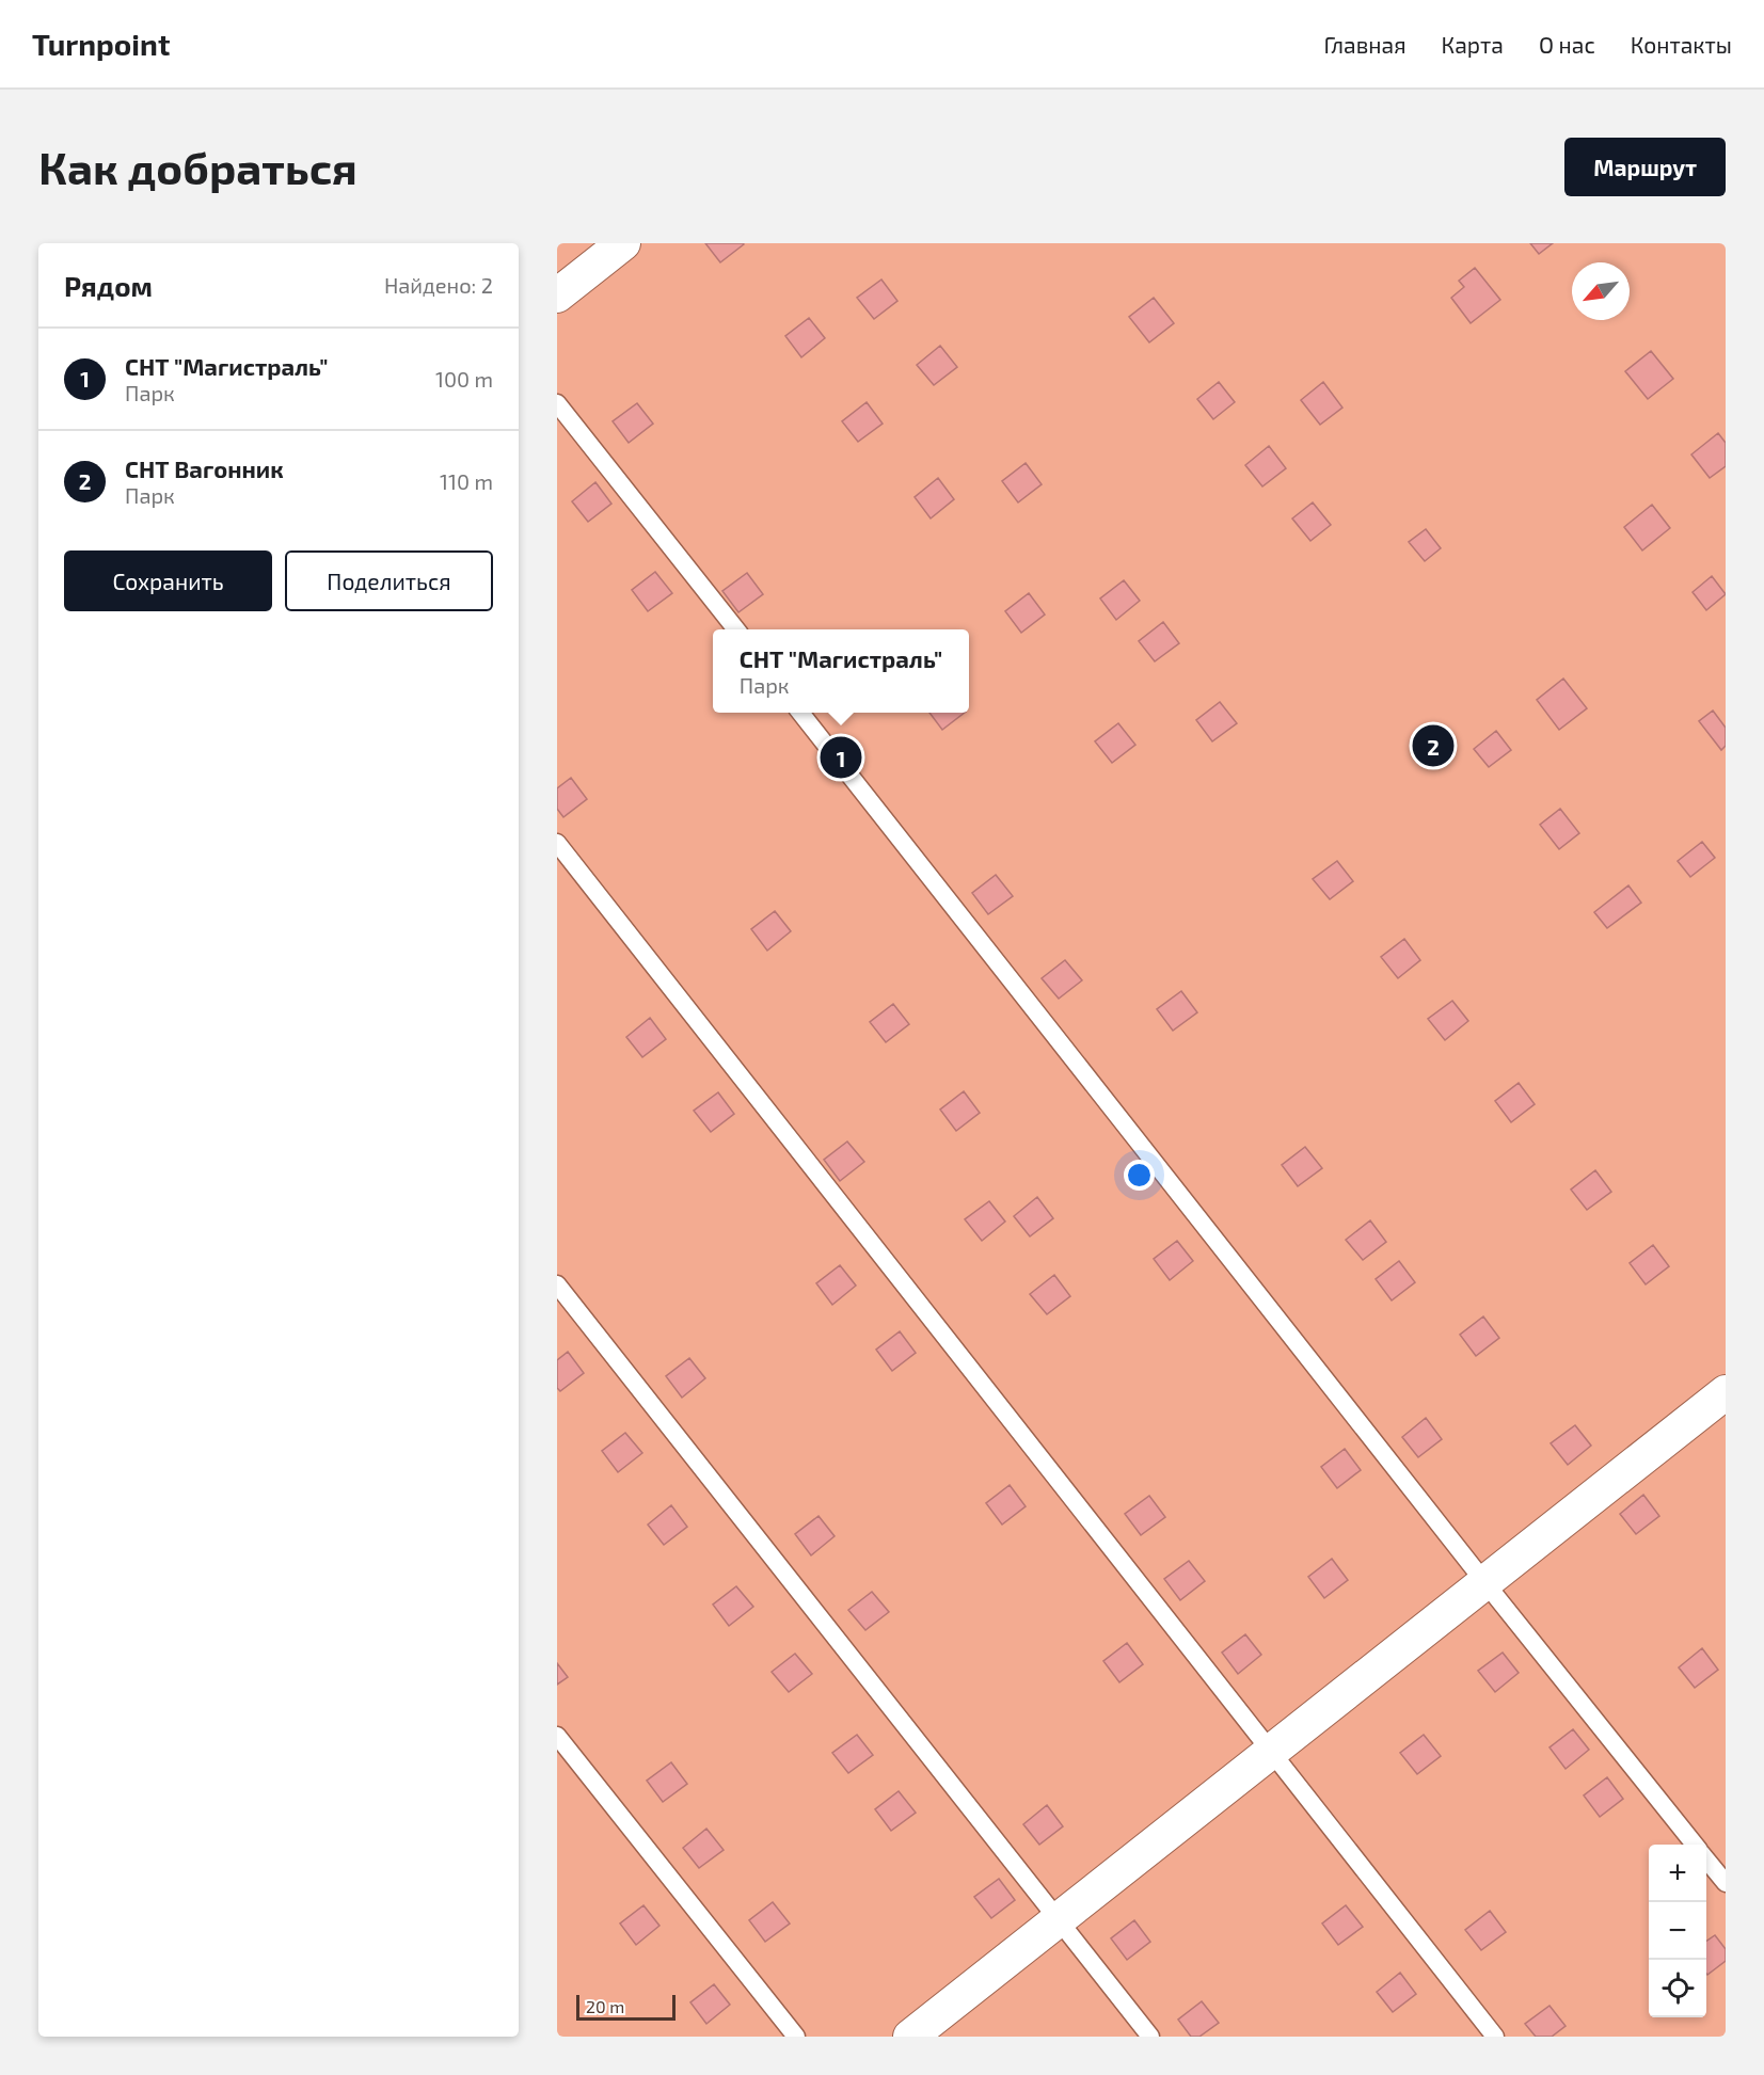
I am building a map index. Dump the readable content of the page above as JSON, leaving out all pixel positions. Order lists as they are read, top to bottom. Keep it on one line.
{"scale_bar":"20 m","north":"bottom left","page":{"header":"Turnpoint","nav":["Главная","Карта","О нас","Контакты"],"buttons":["Маршрут",["Сохранить","Поделиться"]],"title":"Как добраться","heading":["Рядом","Найдено: 2"],"list":[{"mark":"1","name":"СНТ \"Магистраль\"","note":"Парк","value":"100 m"},{"mark":"2","name":"СНТ Вагонник","note":"Парк","value":"110 m"}],"popup":["СНТ \"Магистраль\"","Парк"],"pins":["2","1"],"map_buttons":["+","−"],"scale":"20 m"}}
